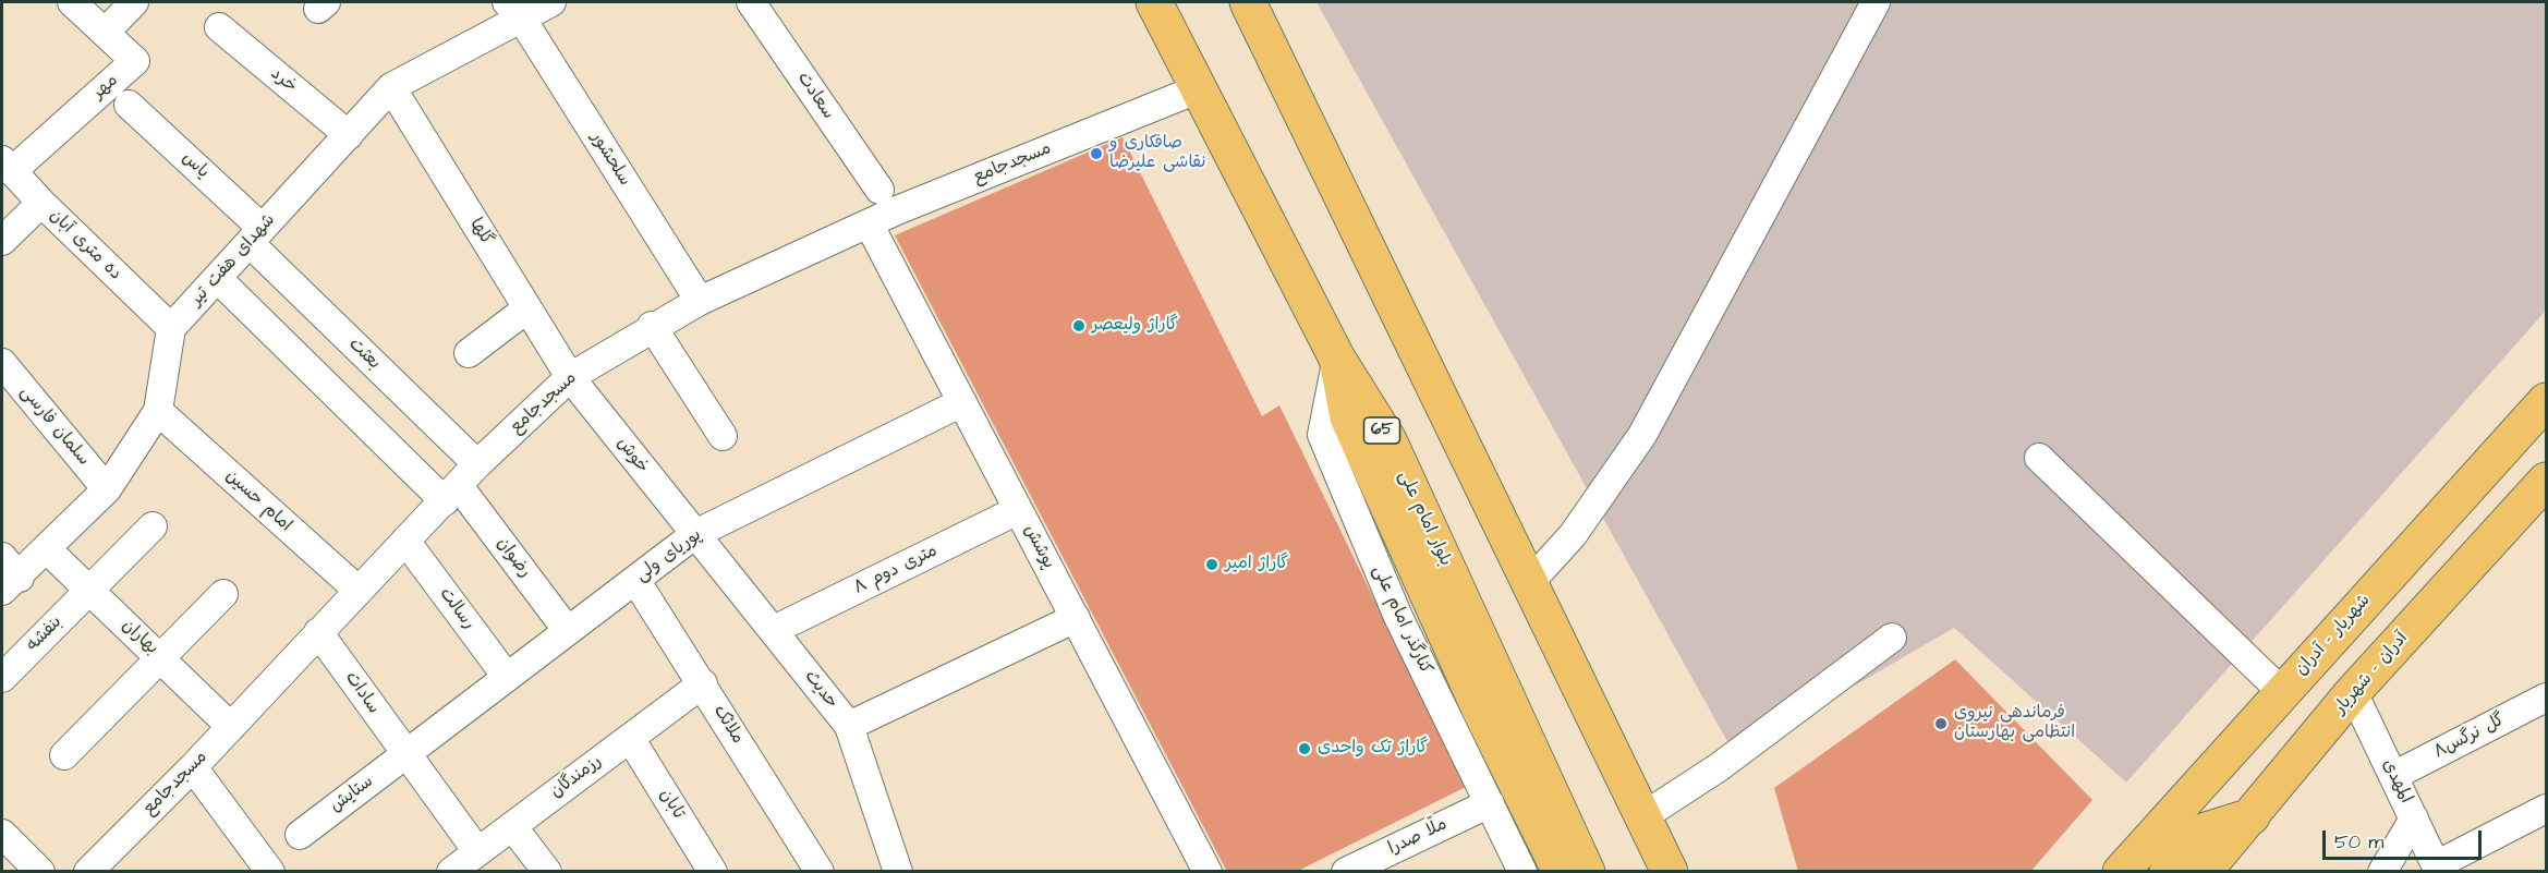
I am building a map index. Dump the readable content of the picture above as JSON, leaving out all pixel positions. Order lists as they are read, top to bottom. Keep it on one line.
{"streets":{"main road":["65","بلوار امام علی","شهریار - آدران","آدران - شهریار"],"street":["خرد","مهر","سعادت","سلحشور","مسجدجامع","یاس","گلها","ده متری آبان","شهدای هفت تیر","بعثت","سلمان فارسی","خوش","امام حسین","پوشش","پوریای ولی","رضوان","۸ متری دوم","رسالت","کنارگذر امام علی","بنفشه","بهاران","حدیث","سادات","ملائک","گل نرگس۸","رزمندگان","المهدی","ستایش","تابان","ملّا صدرا"]},"crossings":[["خرد","شهدای هفت تیر"],["مهر","ده متری آبان"],["سلحشور","مسجدجامع"],["سلحشور","شهدای هفت تیر"],["مسجدجامع","گلها"],["مسجدجامع","بعثت"],["مسجدجامع","خوش"],["مسجدجامع","امام حسین"],["مسجدجامع","بلوار امام علی"],["مسجدجامع","پوشش"],["مسجدجامع","رضوان"],["مسجدجامع","رسالت"],["مسجدجامع","بهاران"],["مسجدجامع","سادات"],["یاس","شهدای هفت تیر"],["یاس","بعثت"],["گلها","شهدای هفت تیر"],["گلها","خوش"],["ده متری آبان","شهدای هفت تیر"],["شهدای هفت تیر","بعثت"],["شهدای هفت تیر","رضوان"],["خوش","پوریای ولی"],["خوش","حدیث"],["بلوار امام علی","کنارگذر امام علی"],["پوشش","پوریای ولی"],["پوشش","۸ متری دوم"],["پوریای ولی","رضوان"],["پوریای ولی","رسالت"],["پوریای ولی","حدیث"],["پوریای ولی","سادات"],["پوریای ولی","ملائک"],["پوریای ولی","ستایش"],["۸ متری دوم","حدیث"],["کنارگذر امام علی","ملّا صدرا"],["بنفشه","بهاران"],["آدران - شهریار","المهدی"],["سادات","رزمندگان"],["سادات","ستایش"],["ملائک","رزمندگان"],["گل نرگس۸","المهدی"],["رزمندگان","تابان"]],"places":["صافکاری و نقاشی عليرضا","گاراژ ولیعصر","گاراژ امیر","فرماندهی نیروی انتظامی بهارستان","گاراژ تک واحدی"],"scale_bar":"50 m"}
